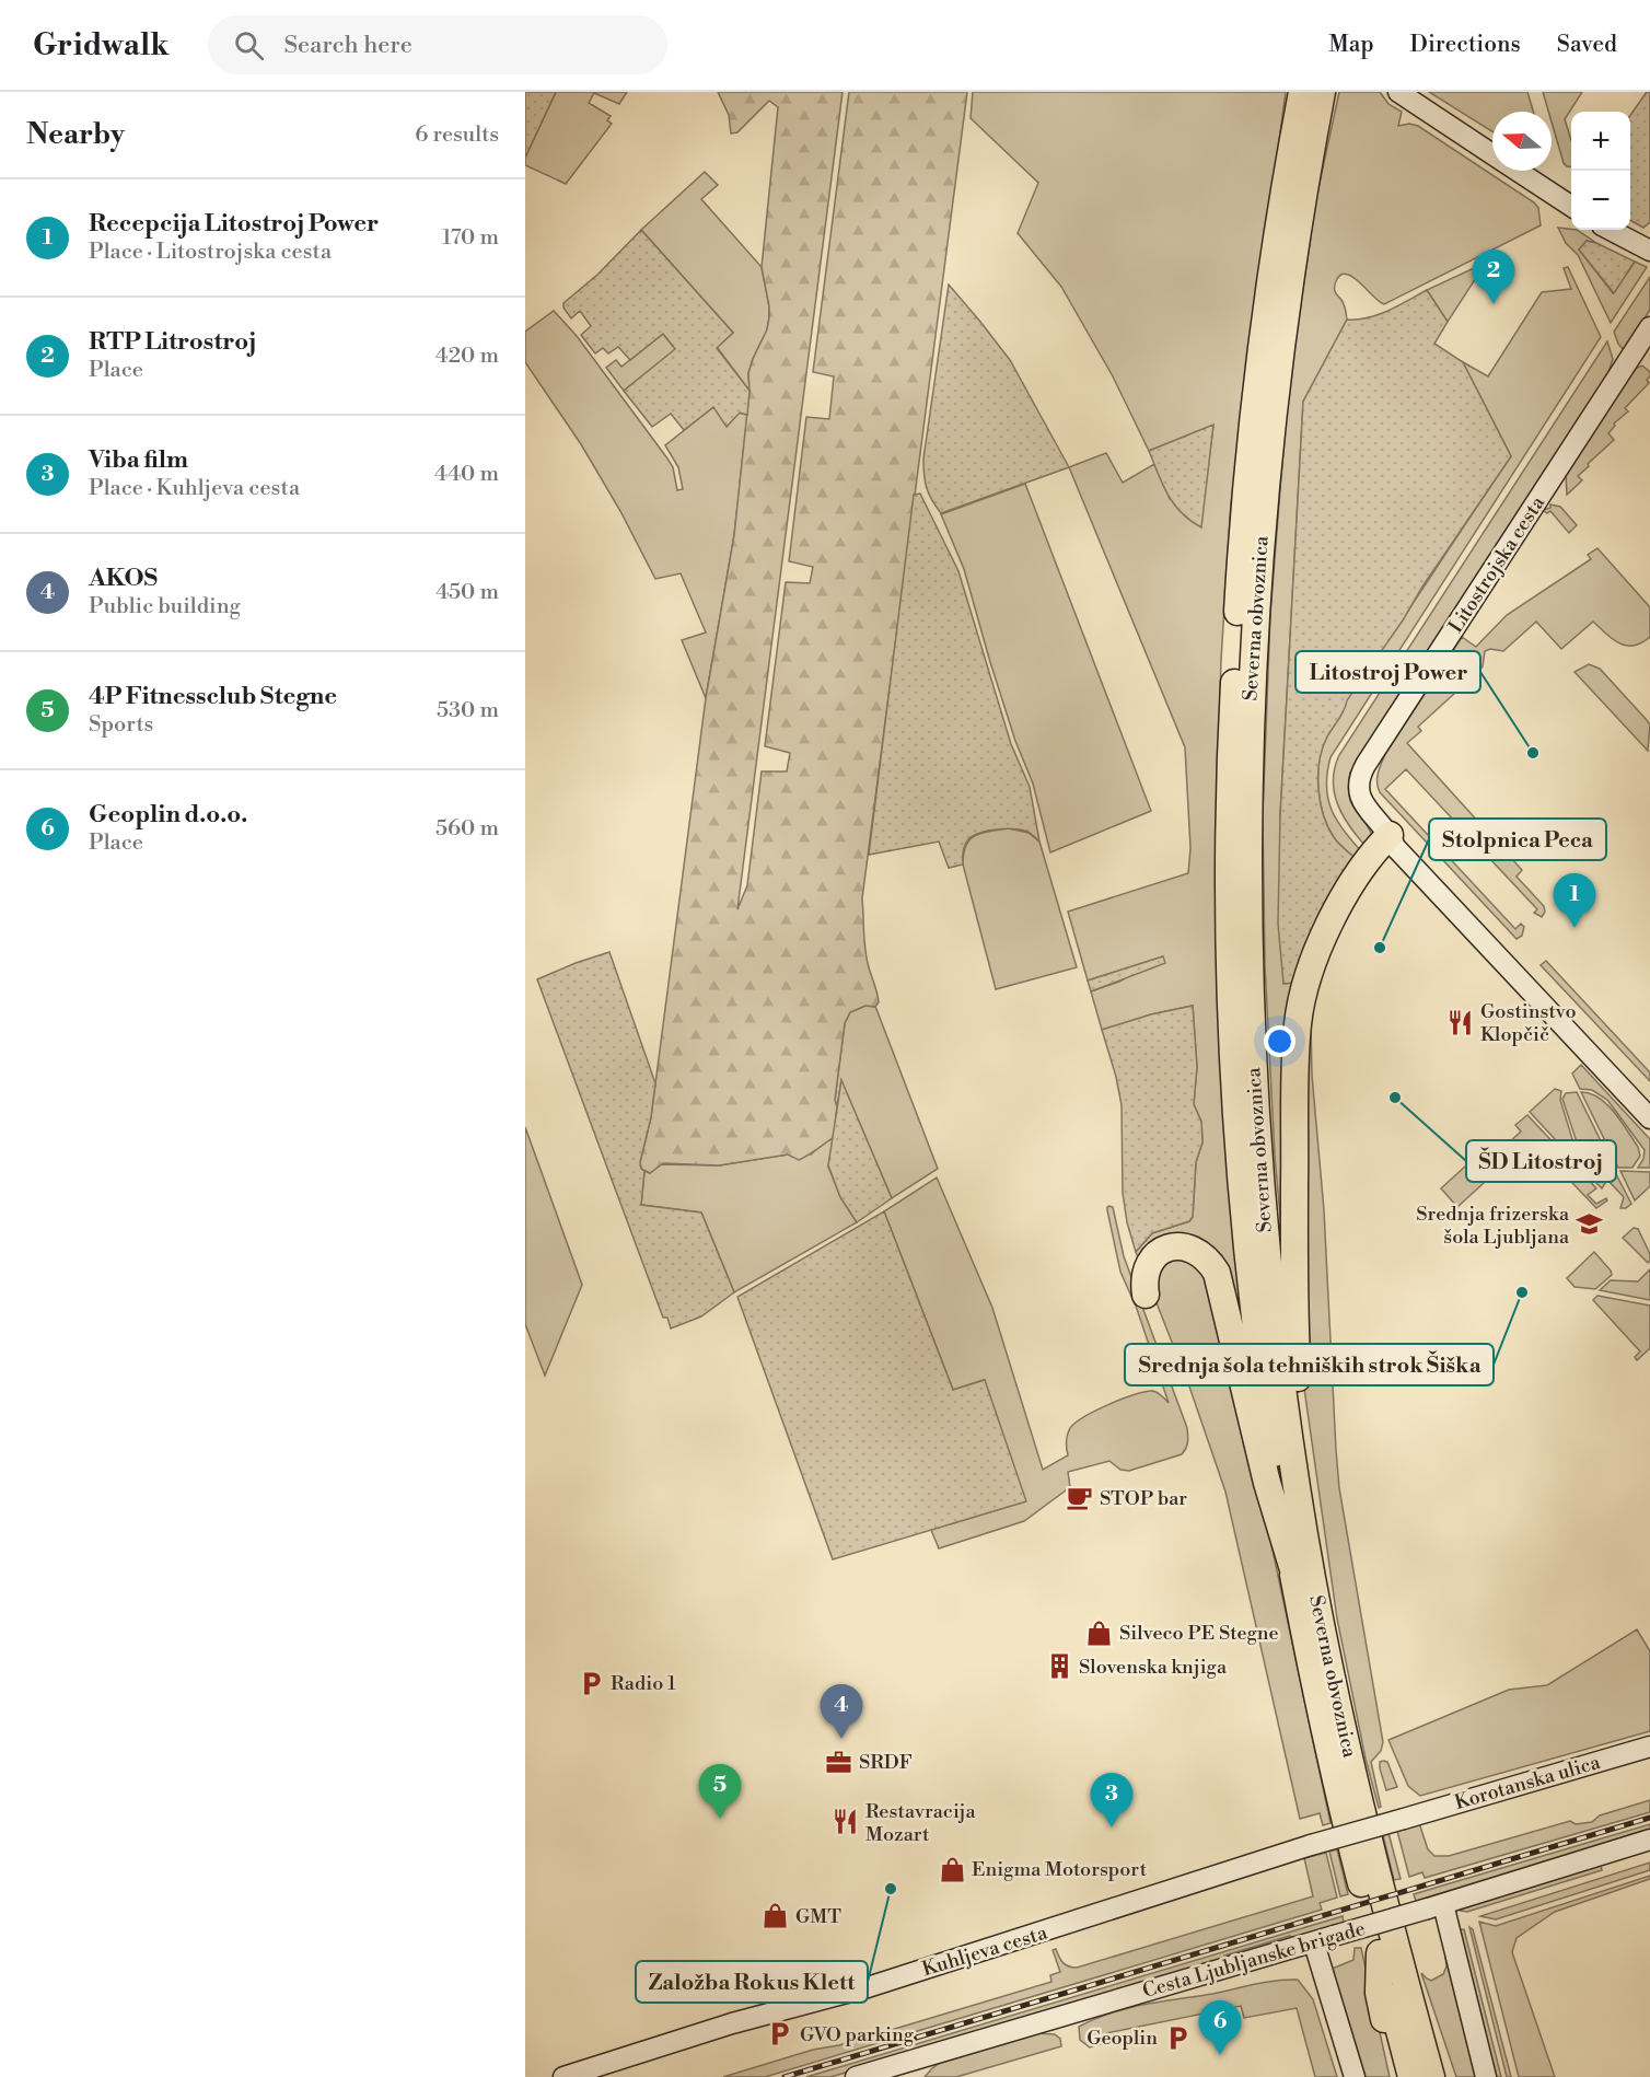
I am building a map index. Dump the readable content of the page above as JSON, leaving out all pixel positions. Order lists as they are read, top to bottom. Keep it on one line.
{"streets":{"highway":["Severna obvoznica"],"street":["Litostrojska cesta","Korotanska ulica","Kuhljeva cesta","Cesta Ljubljanske brigade"]},"crossings":[["Korotanska ulica","Kuhljeva cesta"]],"places":{"other":["Litostroj Power","Stolpnica Peca","ŠD Litostroj","Srednja šola tehniških strok Šiška","Založba Rokus Klett"],"restaurant":["Gostinstvo Klopčič","Restavracija Mozart"],"school or university":["Srednja frizerska šola Ljubljana"],"cafe":["STOP bar"],"shop":["Silveco PE Stegne","Enigma Motorsport","GMT"],"building":["Slovenska knjiga"],"parking":["Radio 1","GVO parking","Geoplin"],"office":["SRDF"]},"north":"left","page":{"header":"Gridwalk","search":"Search here","nav":["Map","Directions","Saved"],"heading":["Nearby","6 results"],"map_buttons":["+","−"],"list":[{"mark":"1","name":"Recepcija Litostroj Power","note":"Place · Litostrojska cesta","value":"170 m"},{"mark":"2","name":"RTP Litrostroj","note":"Place","value":"420 m"},{"mark":"3","name":"Viba film","note":"Place · Kuhljeva cesta","value":"440 m"},{"mark":"4","name":"AKOS","note":"Public building","value":"450 m"},{"mark":"5","name":"4P Fitnessclub Stegne","note":"Sports","value":"530 m"},{"mark":"6","name":"Geoplin d.o.o.","note":"Place","value":"560 m"}],"pins":["2","1","4","5","3","6"]}}
